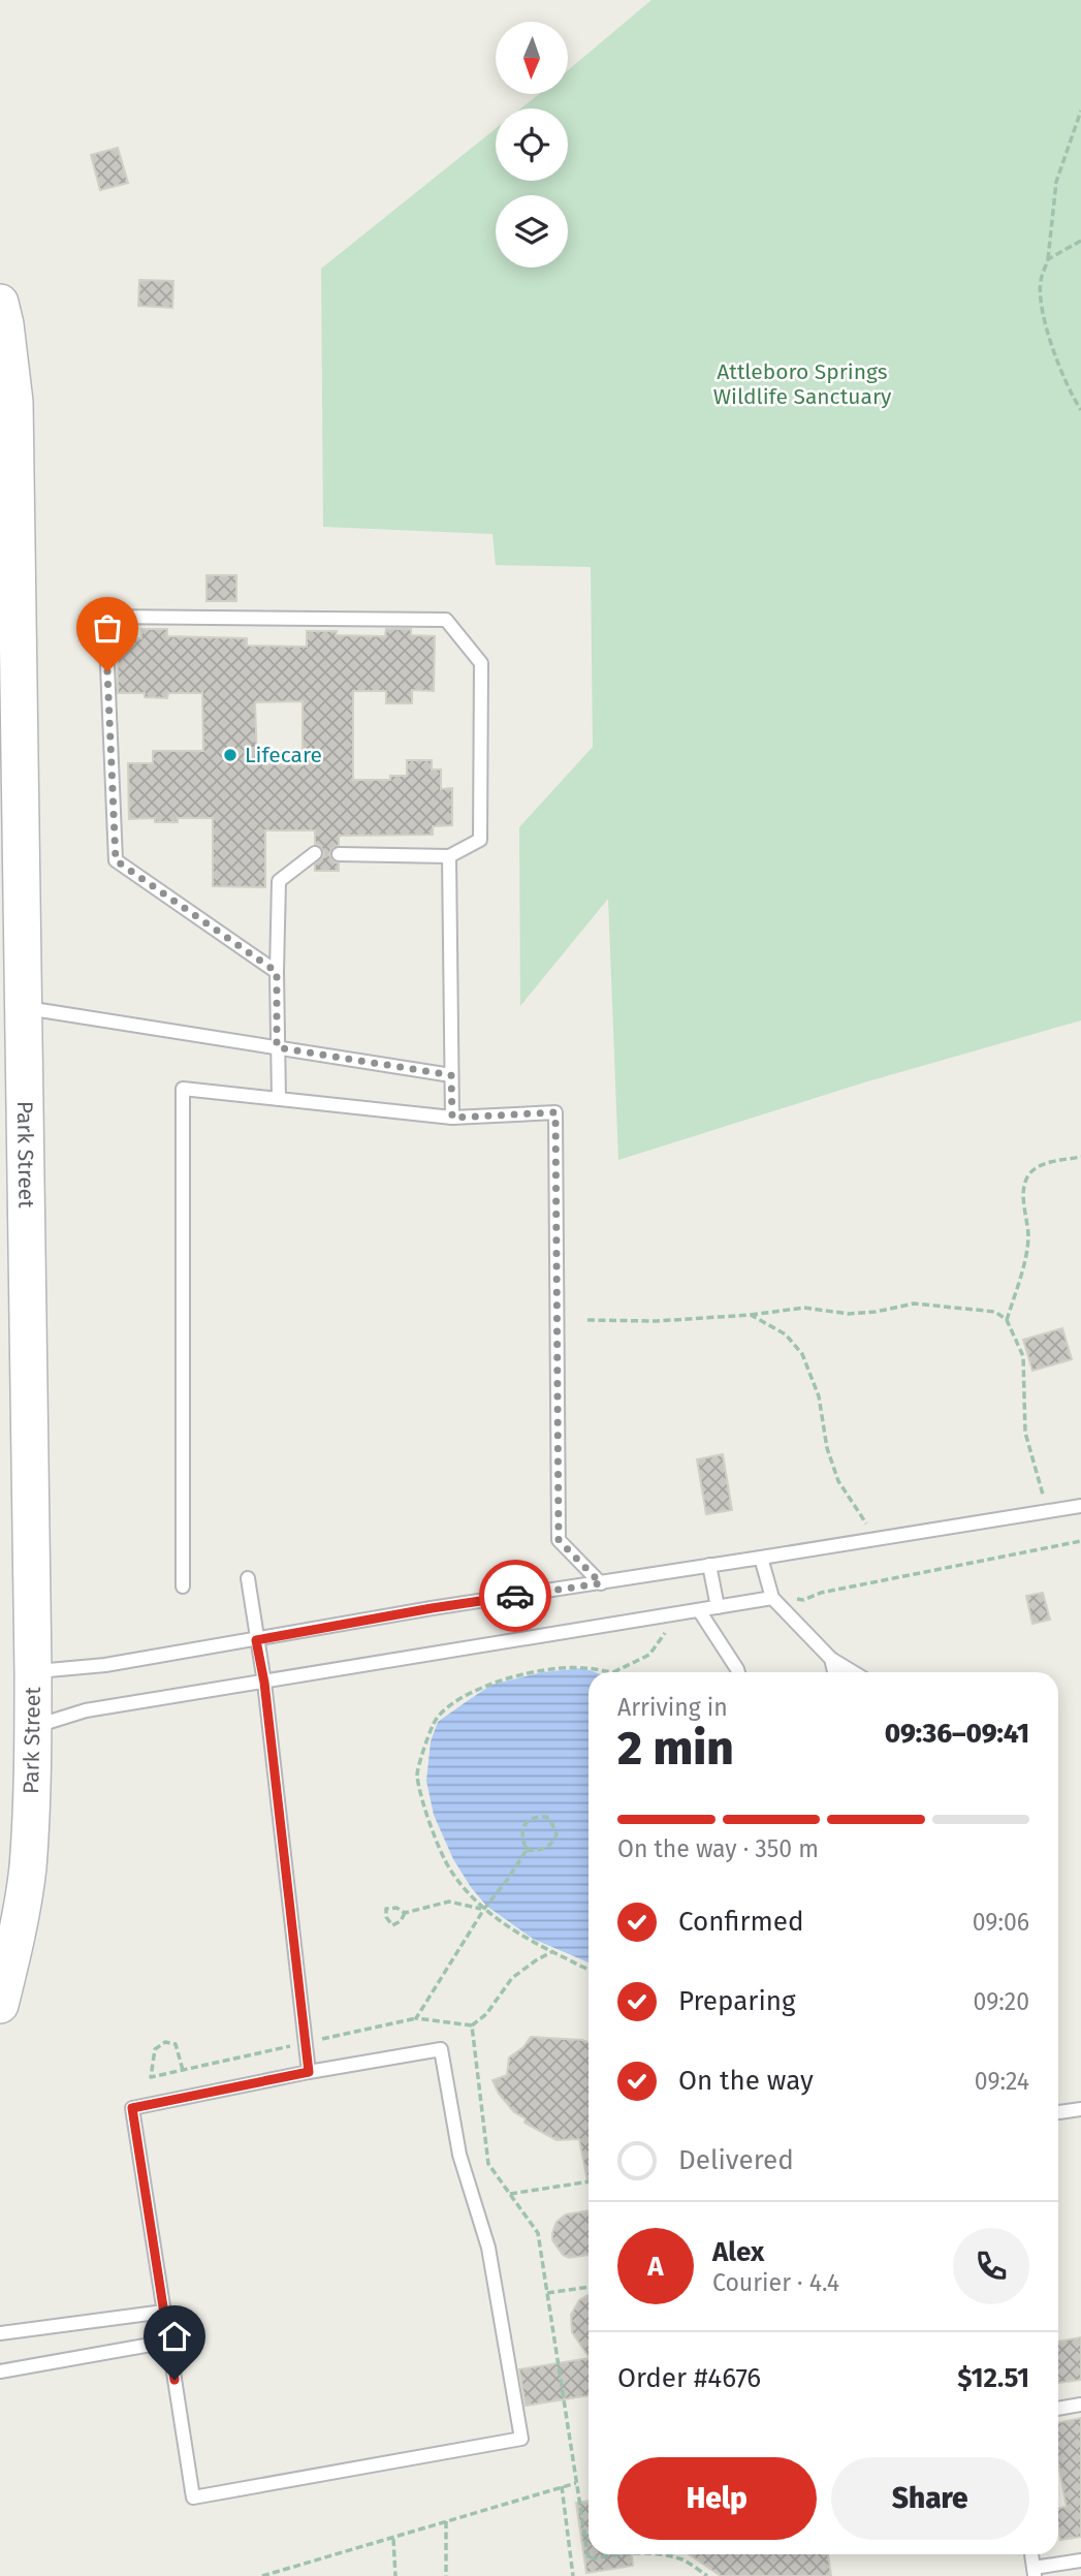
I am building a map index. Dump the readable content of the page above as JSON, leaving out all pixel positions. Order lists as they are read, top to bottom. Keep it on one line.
{"streets":{"main road":["Park Street"]},"parks":["Attleboro Springs Wildlife Sanctuary"],"places":["Lifecare"],"north":"bottom","page":{"heading":["2 min","Arriving in","09:36–09:41"],"panel":["Alex","Courier · 4.4","Order #4676","$12.51"],"bar":"On the way · 350 m","list":[["Confirmed","09:06"],["Preparing","09:20"],["On the way","09:24"],"Delivered"],"round":"A","buttons":["Help","Share"]}}
